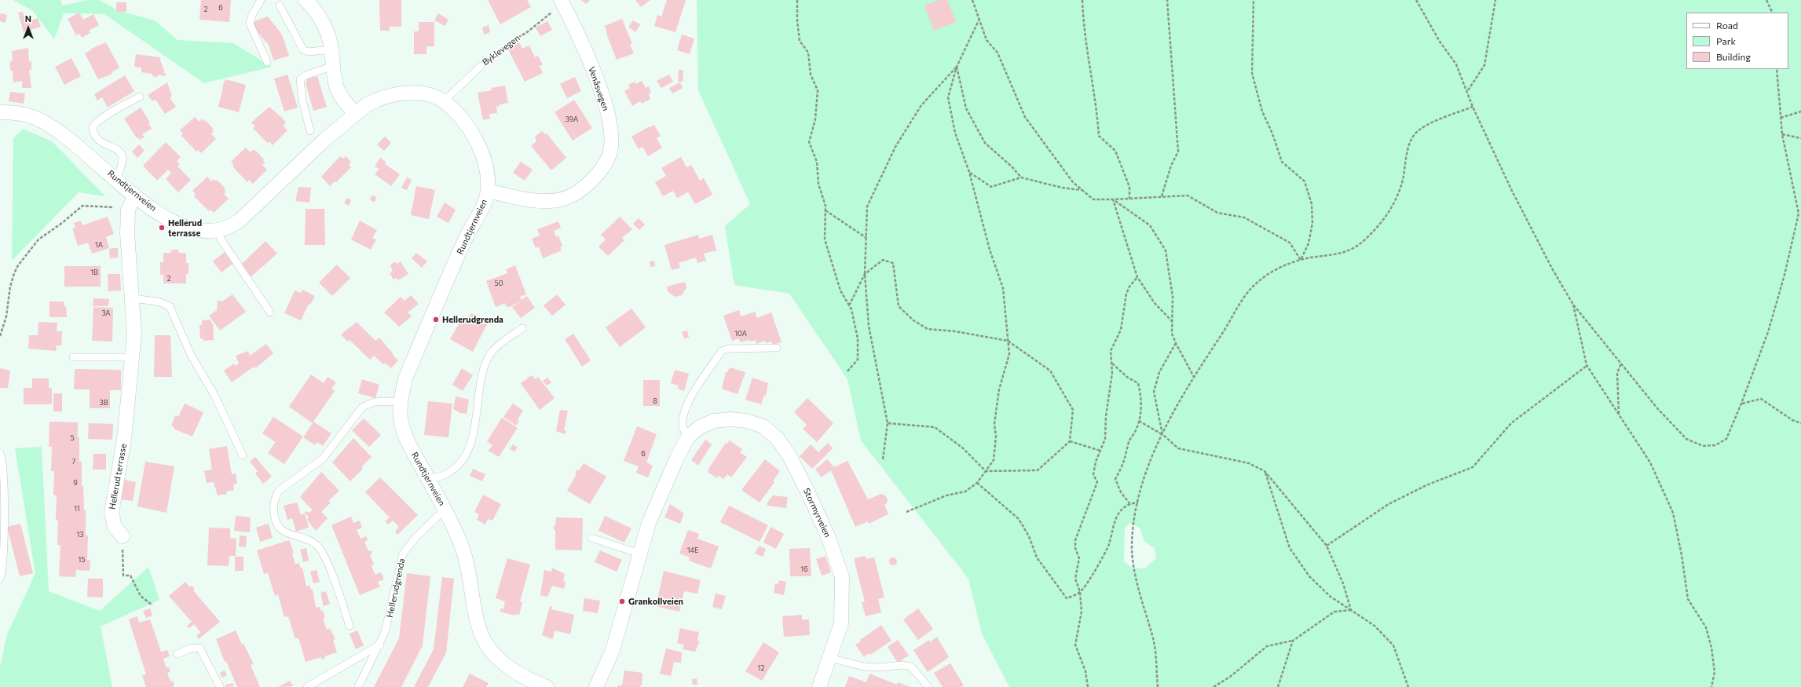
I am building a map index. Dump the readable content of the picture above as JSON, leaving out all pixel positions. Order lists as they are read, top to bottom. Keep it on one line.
{"streets":{"street":["Venåsvegen","Rundtjernveien","Hellerud terrasse","Stormyrveien"],"lane":["Byklevegen","Hellerudgrenda"]},"crossings":[["Byklevegen","Venåsvegen"],["Byklevegen","Rundtjernveien"],["Venåsvegen","Rundtjernveien"],["Rundtjernveien","Hellerud terrasse"],["Rundtjernveien","Hellerudgrenda"]],"places":["Hellerud terrasse","Hellerudgrenda","Grankollveien"],"house_numbers":["6","2","39A","1A","1B","2","50","3A","10A","8","3B","5","6","7","9","11","13","14E","15","16","12"],"legend":["Road","Park","Building"],"north":"top"}
